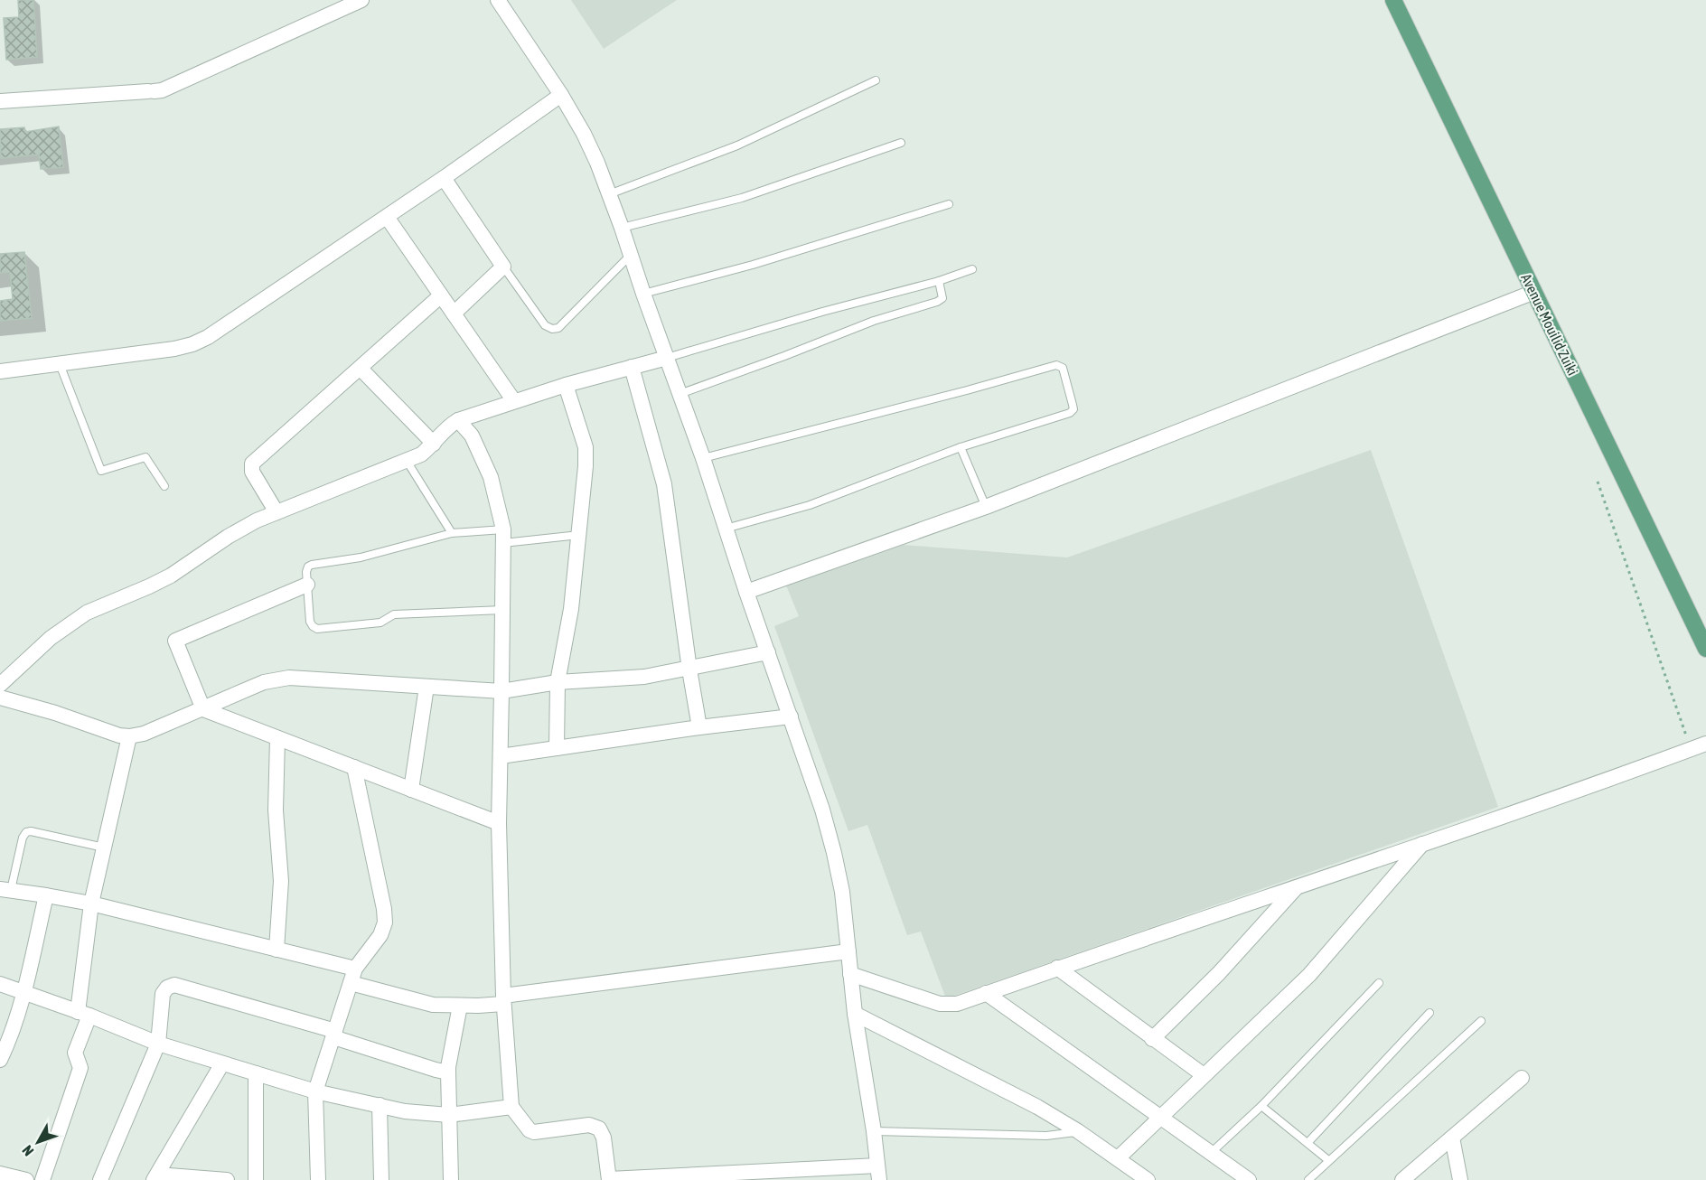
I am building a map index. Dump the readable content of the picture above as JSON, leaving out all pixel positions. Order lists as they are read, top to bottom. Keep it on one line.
{"streets":{"main road":["Avenue Mouilid Zuiki"]},"north":"bottom left"}
